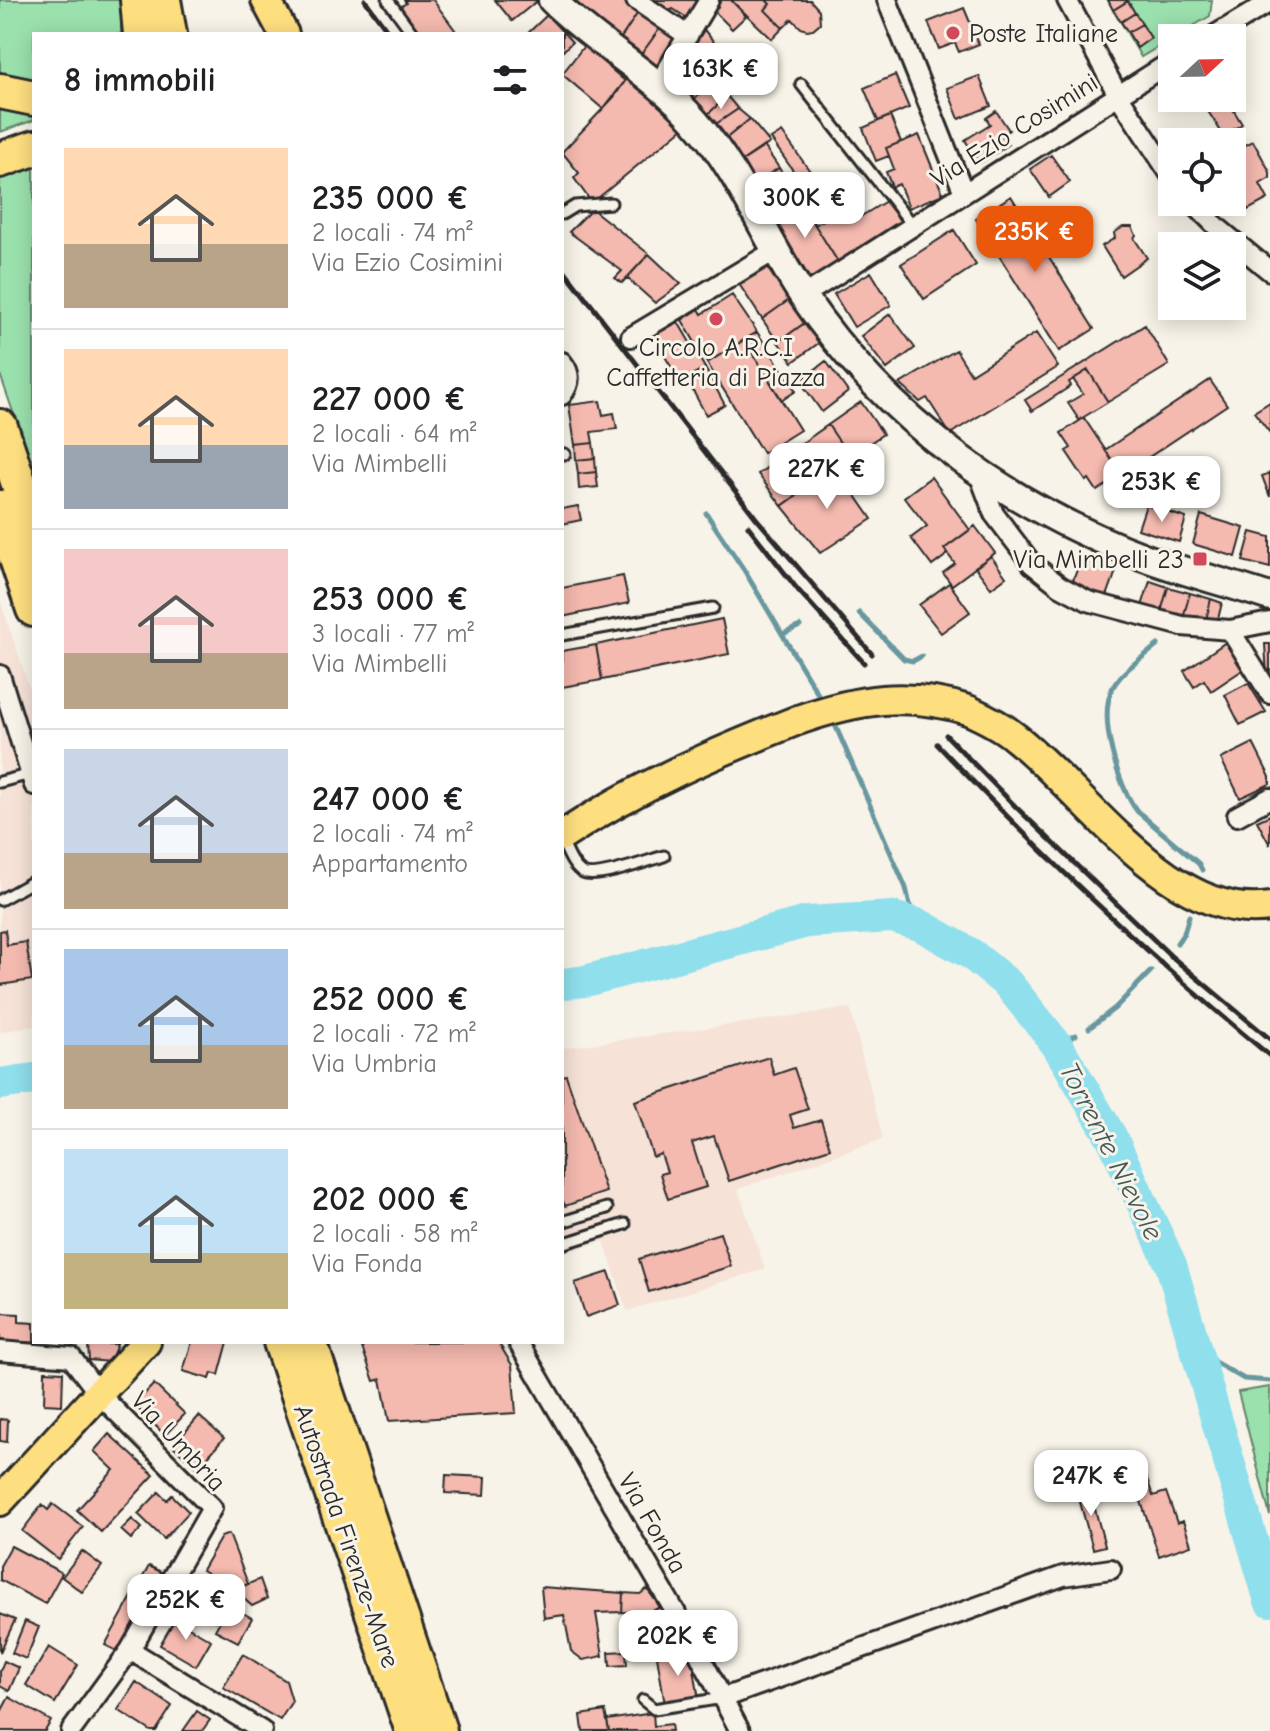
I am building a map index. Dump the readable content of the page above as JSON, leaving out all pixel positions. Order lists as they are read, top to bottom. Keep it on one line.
{"streets":{"highway":["Autostrada Firenze-Mare"],"street":["Via Ezio Cosimini","Via Umbria","Via Fonda"]},"water":["Torrente Nievole"],"places":{"other":["Poste Italiane","Circolo A.R.C.I Caffetteria di Piazza"],"transit":["Via Mimbelli 23"]},"north":"right","page":{"heading":"8 immobili","price":["163K €","300K €","235K €","227K €","253K €","247K €","252K €","202K €"],"list":[{"name":"235 000 €","note":"2 locali · 74 m² · Via Ezio Cosimini"},{"name":"227 000 €","note":"2 locali · 64 m² · Via Mimbelli"},{"name":"253 000 €","note":"3 locali · 77 m² · Via Mimbelli"},{"name":"247 000 €","note":"2 locali · 74 m² · Appartamento"},{"name":"252 000 €","note":"2 locali · 72 m² · Via Umbria"},{"name":"202 000 €","note":"2 locali · 58 m² · Via Fonda"}]}}
